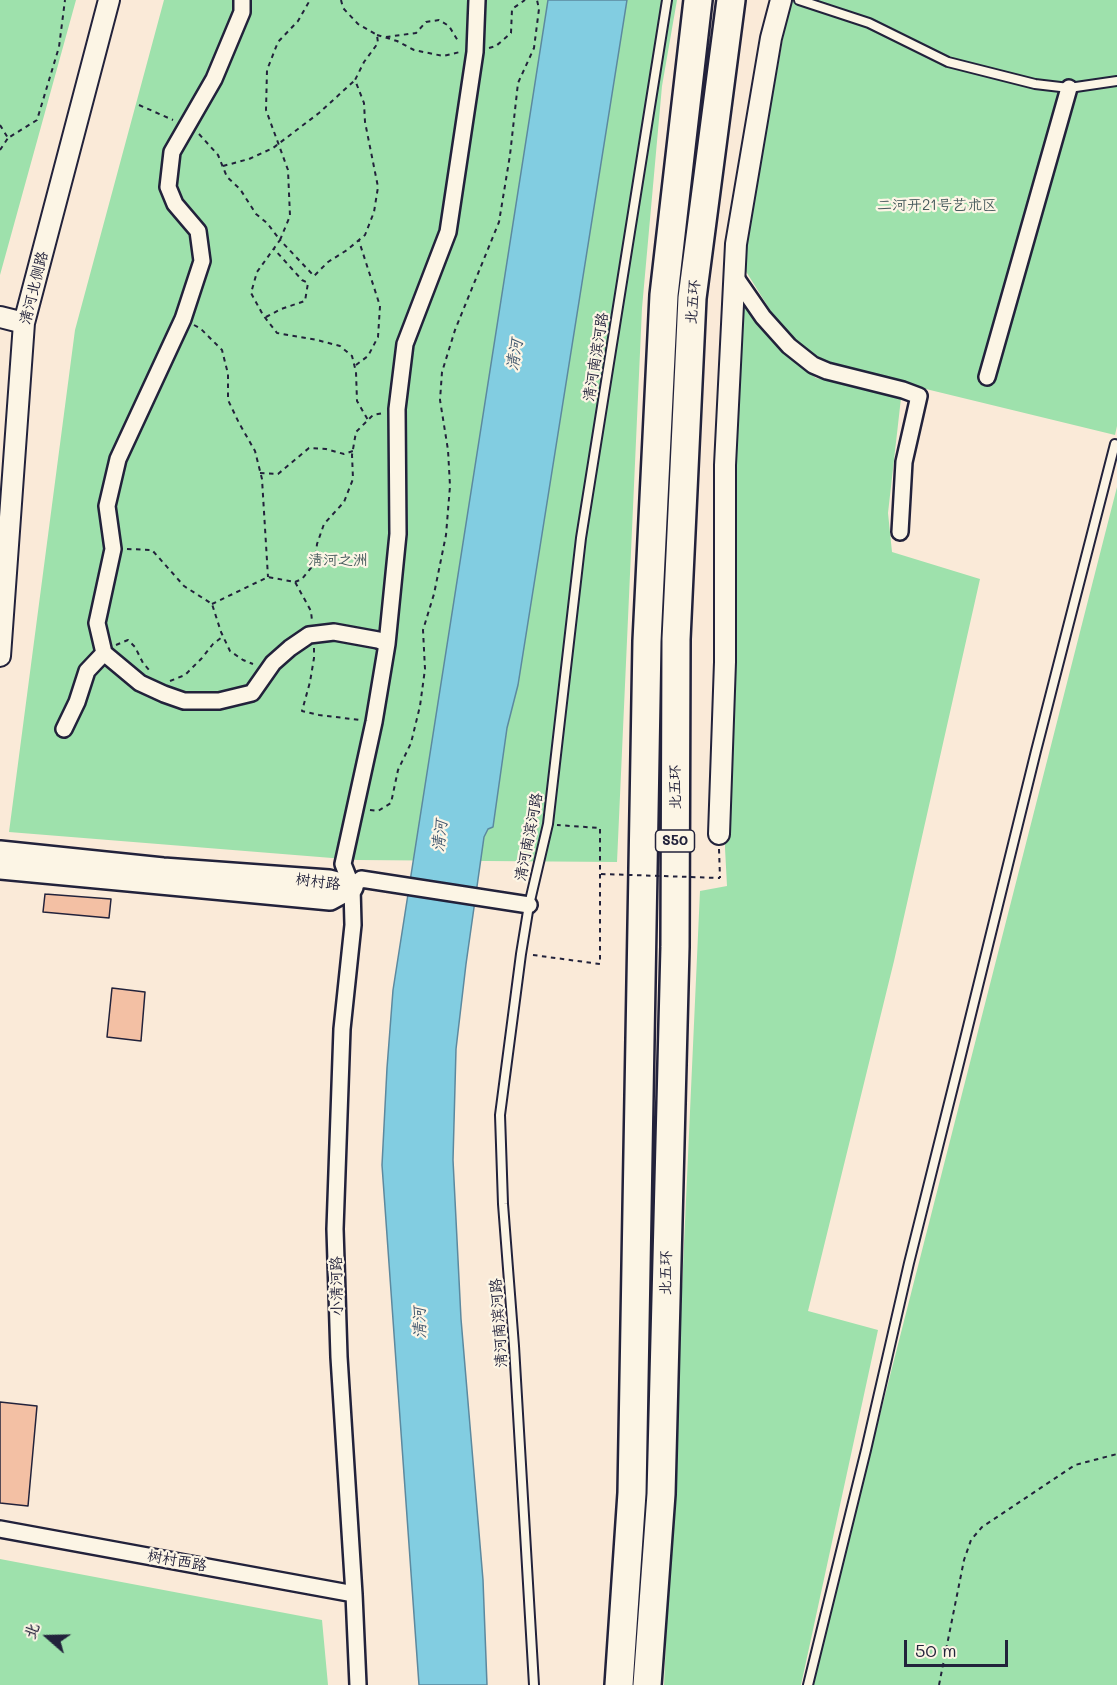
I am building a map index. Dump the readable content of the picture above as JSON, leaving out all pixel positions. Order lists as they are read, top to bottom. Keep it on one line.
{"streets":{"highway":["北五环","S50"],"main road":["树村路"],"street":["清河北侧路","小清河路","树村西路"],"lane":["清河南滨河路"]},"crossings":[["树村路","小清河路"],["小清河路","树村西路"]],"water":["清河"],"parks":["二河开21号艺术区","清河之洲"],"scale_bar":"50 m","north":"left"}
